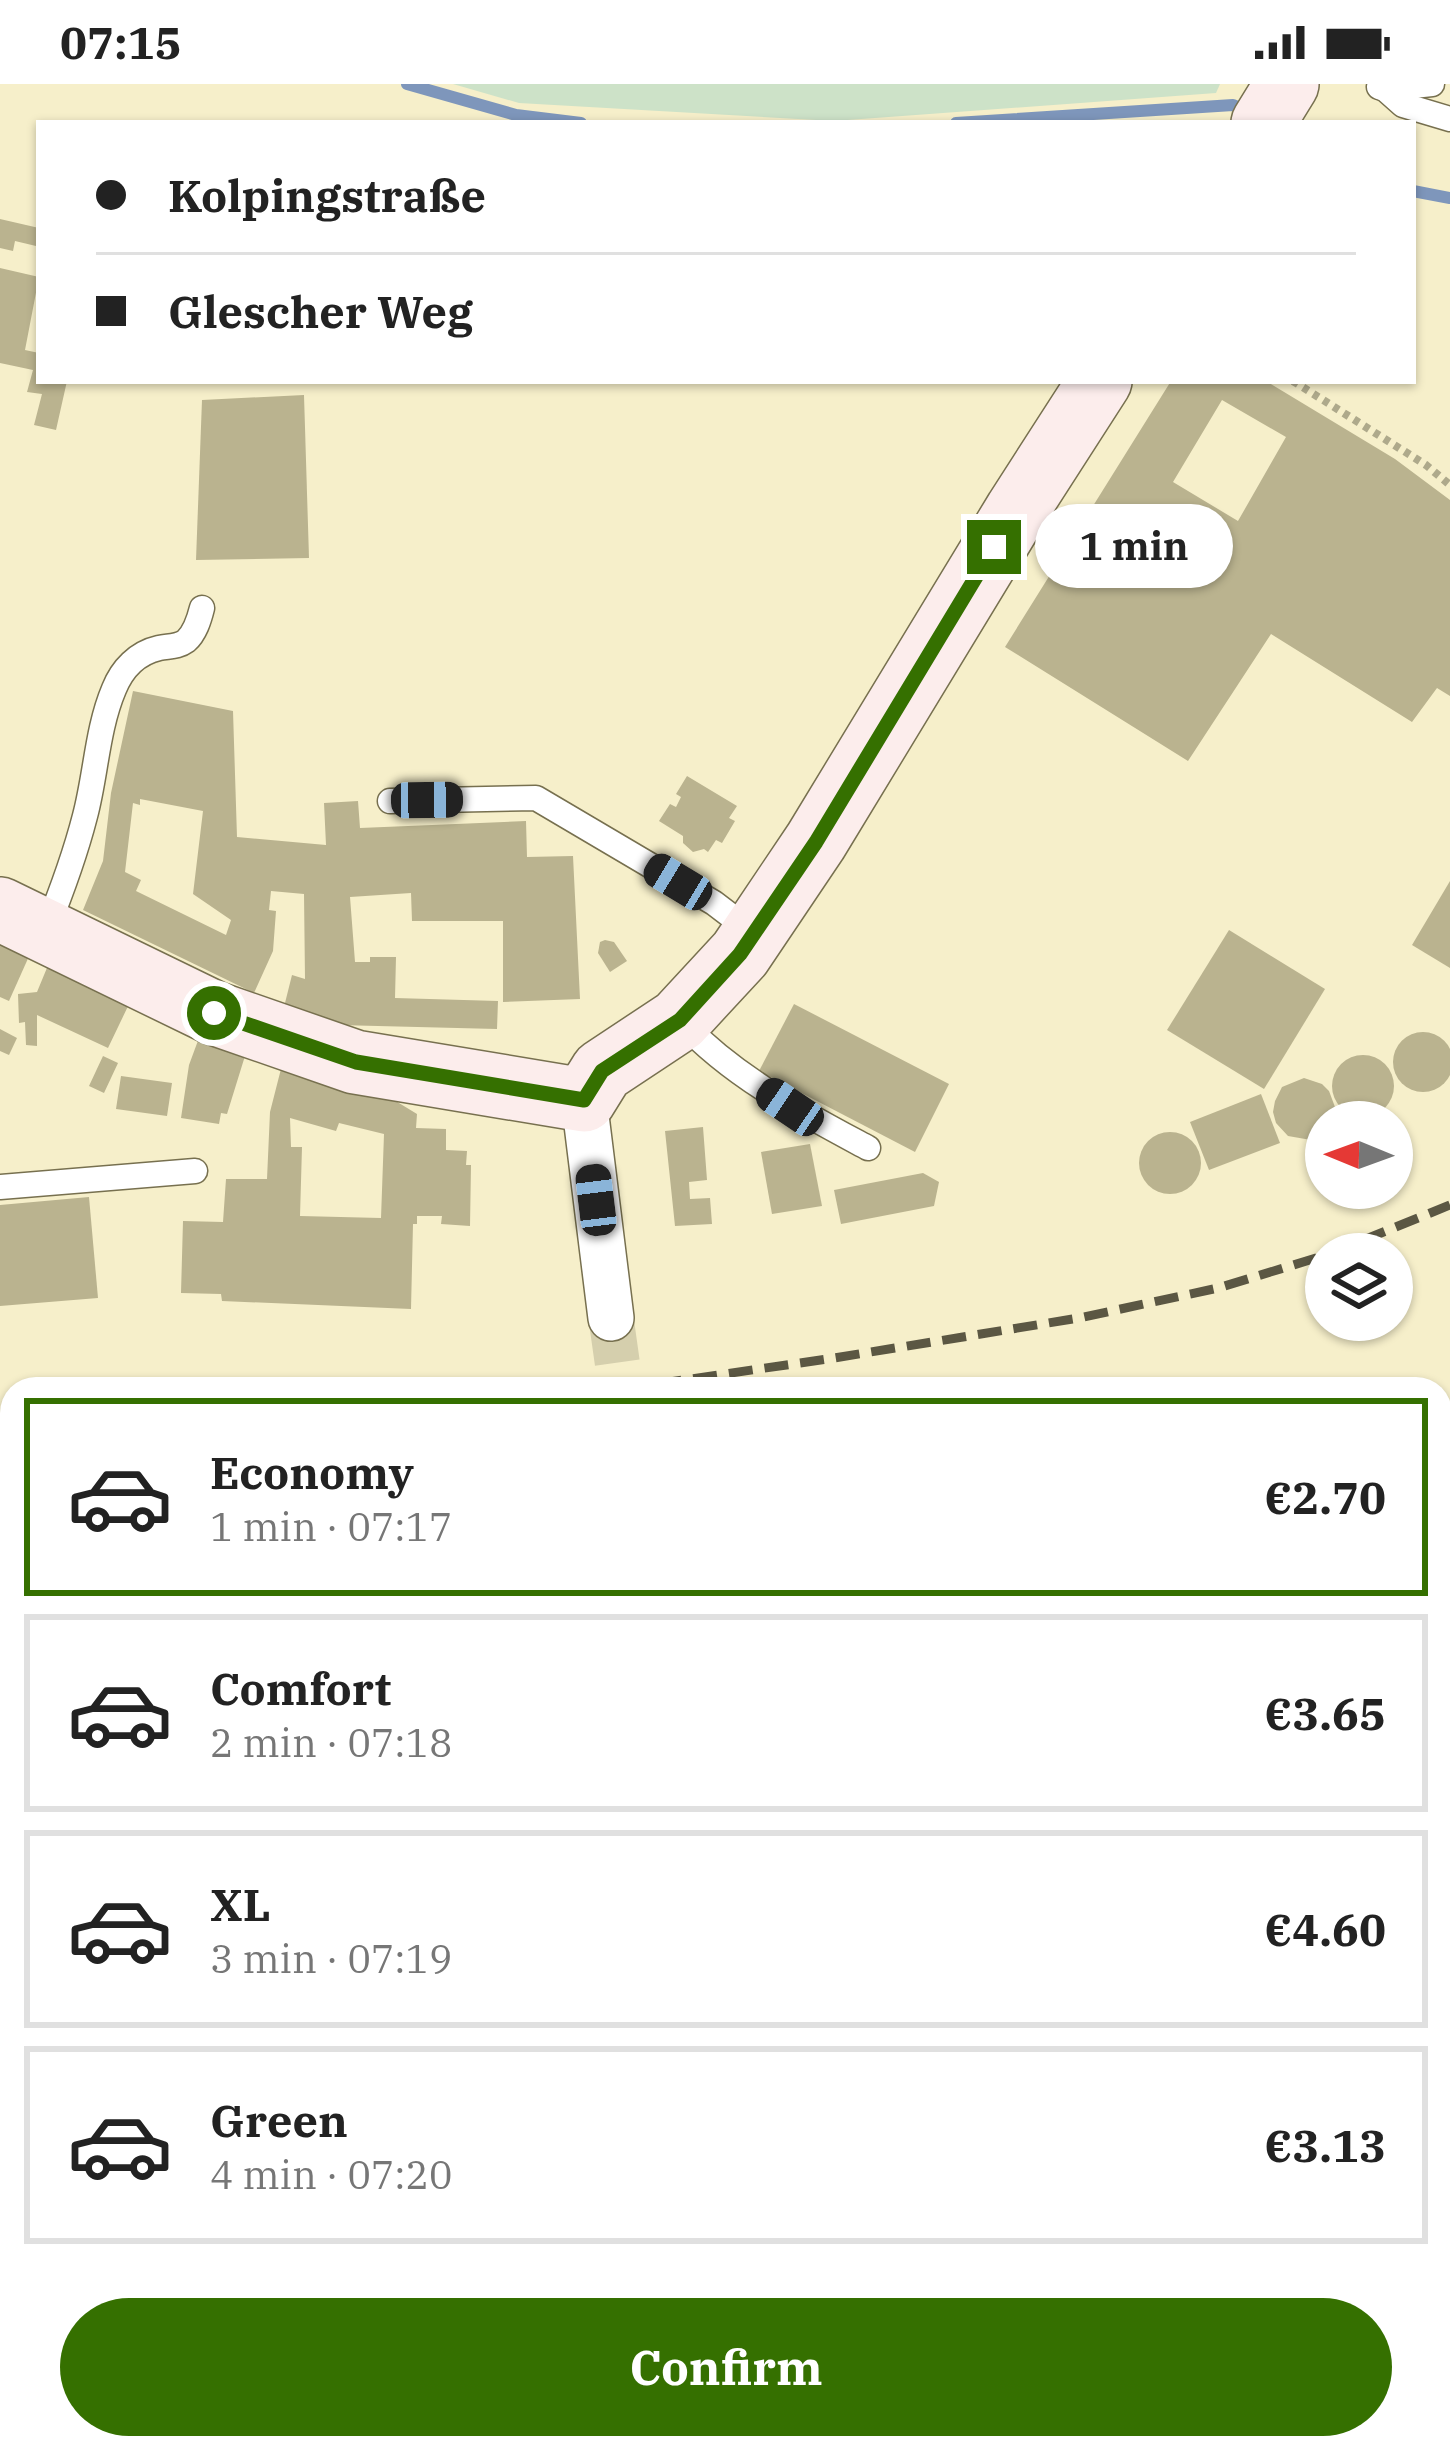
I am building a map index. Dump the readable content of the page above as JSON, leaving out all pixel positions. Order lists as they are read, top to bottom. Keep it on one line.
{"north":"left","page":{"status":"07:15","banner":["Kolpingstraße","Glescher Weg"],"bubble":"1 min","list":[{"name":"Economy","note":"1 min · 07:17","value":"€2.70"},{"name":"Comfort","note":"2 min · 07:18","value":"€3.65"},{"name":"XL","note":"3 min · 07:19","value":"€4.60"},{"name":"Green","note":"4 min · 07:20","value":"€3.13"}],"buttons":"Confirm"}}
